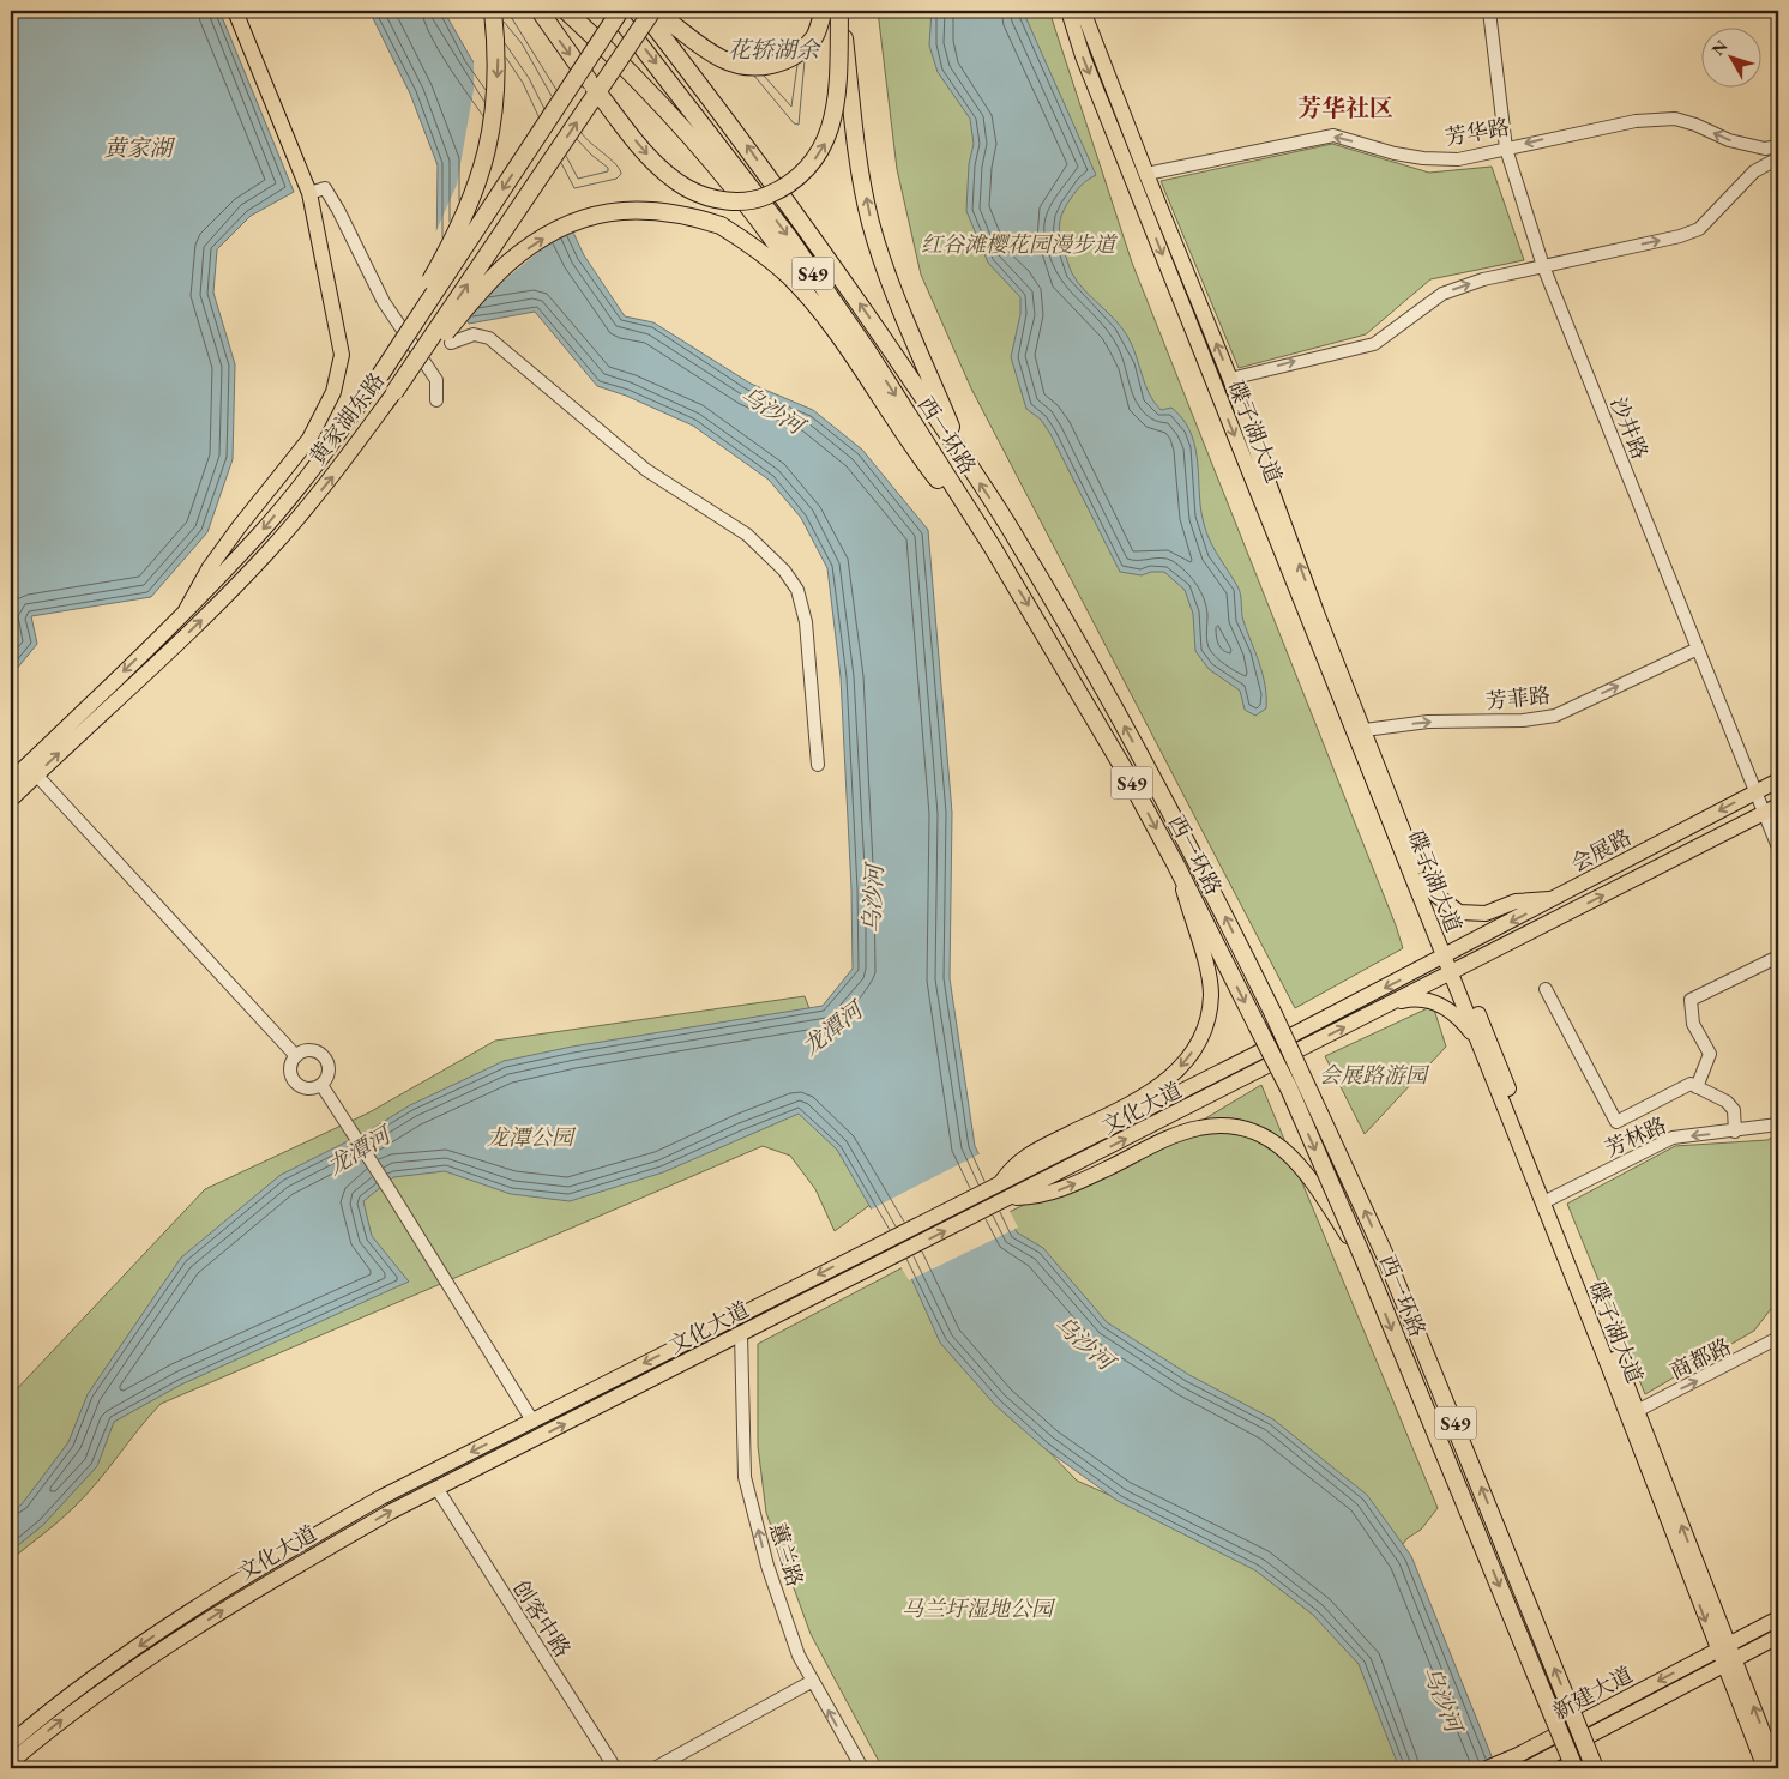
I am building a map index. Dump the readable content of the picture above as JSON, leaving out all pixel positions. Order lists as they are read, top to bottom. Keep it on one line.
{"streets":{"highway":["S49","黄家湖东路","西一环路"],"main road":["碟子湖大道","会展路","文化大道","新建大道"],"street":["芳华路","沙井路","芳菲路","芳林路","商都路","蕙兰路","创客中路"]},"crossings":[["芳华路","沙井路"],["芳华路","碟子湖大道"],["沙井路","芳菲路"],["沙井路","会展路"],["碟子湖大道","芳菲路"],["碟子湖大道","会展路"],["碟子湖大道","文化大道"],["碟子湖大道","芳林路"],["碟子湖大道","商都路"],["碟子湖大道","新建大道"],["会展路","文化大道"],["文化大道","蕙兰路"],["文化大道","创客中路"]],"one_way":["芳华路","芳菲路","芳林路","商都路","蕙兰路"],"districts":["芳华社区"],"water":["花轿湖余","黄家湖","乌沙河","龙潭河"],"parks":["红谷滩樱花园漫步道","会展路游园","龙潭公园","马兰圩湿地公园"],"north":"top left"}
